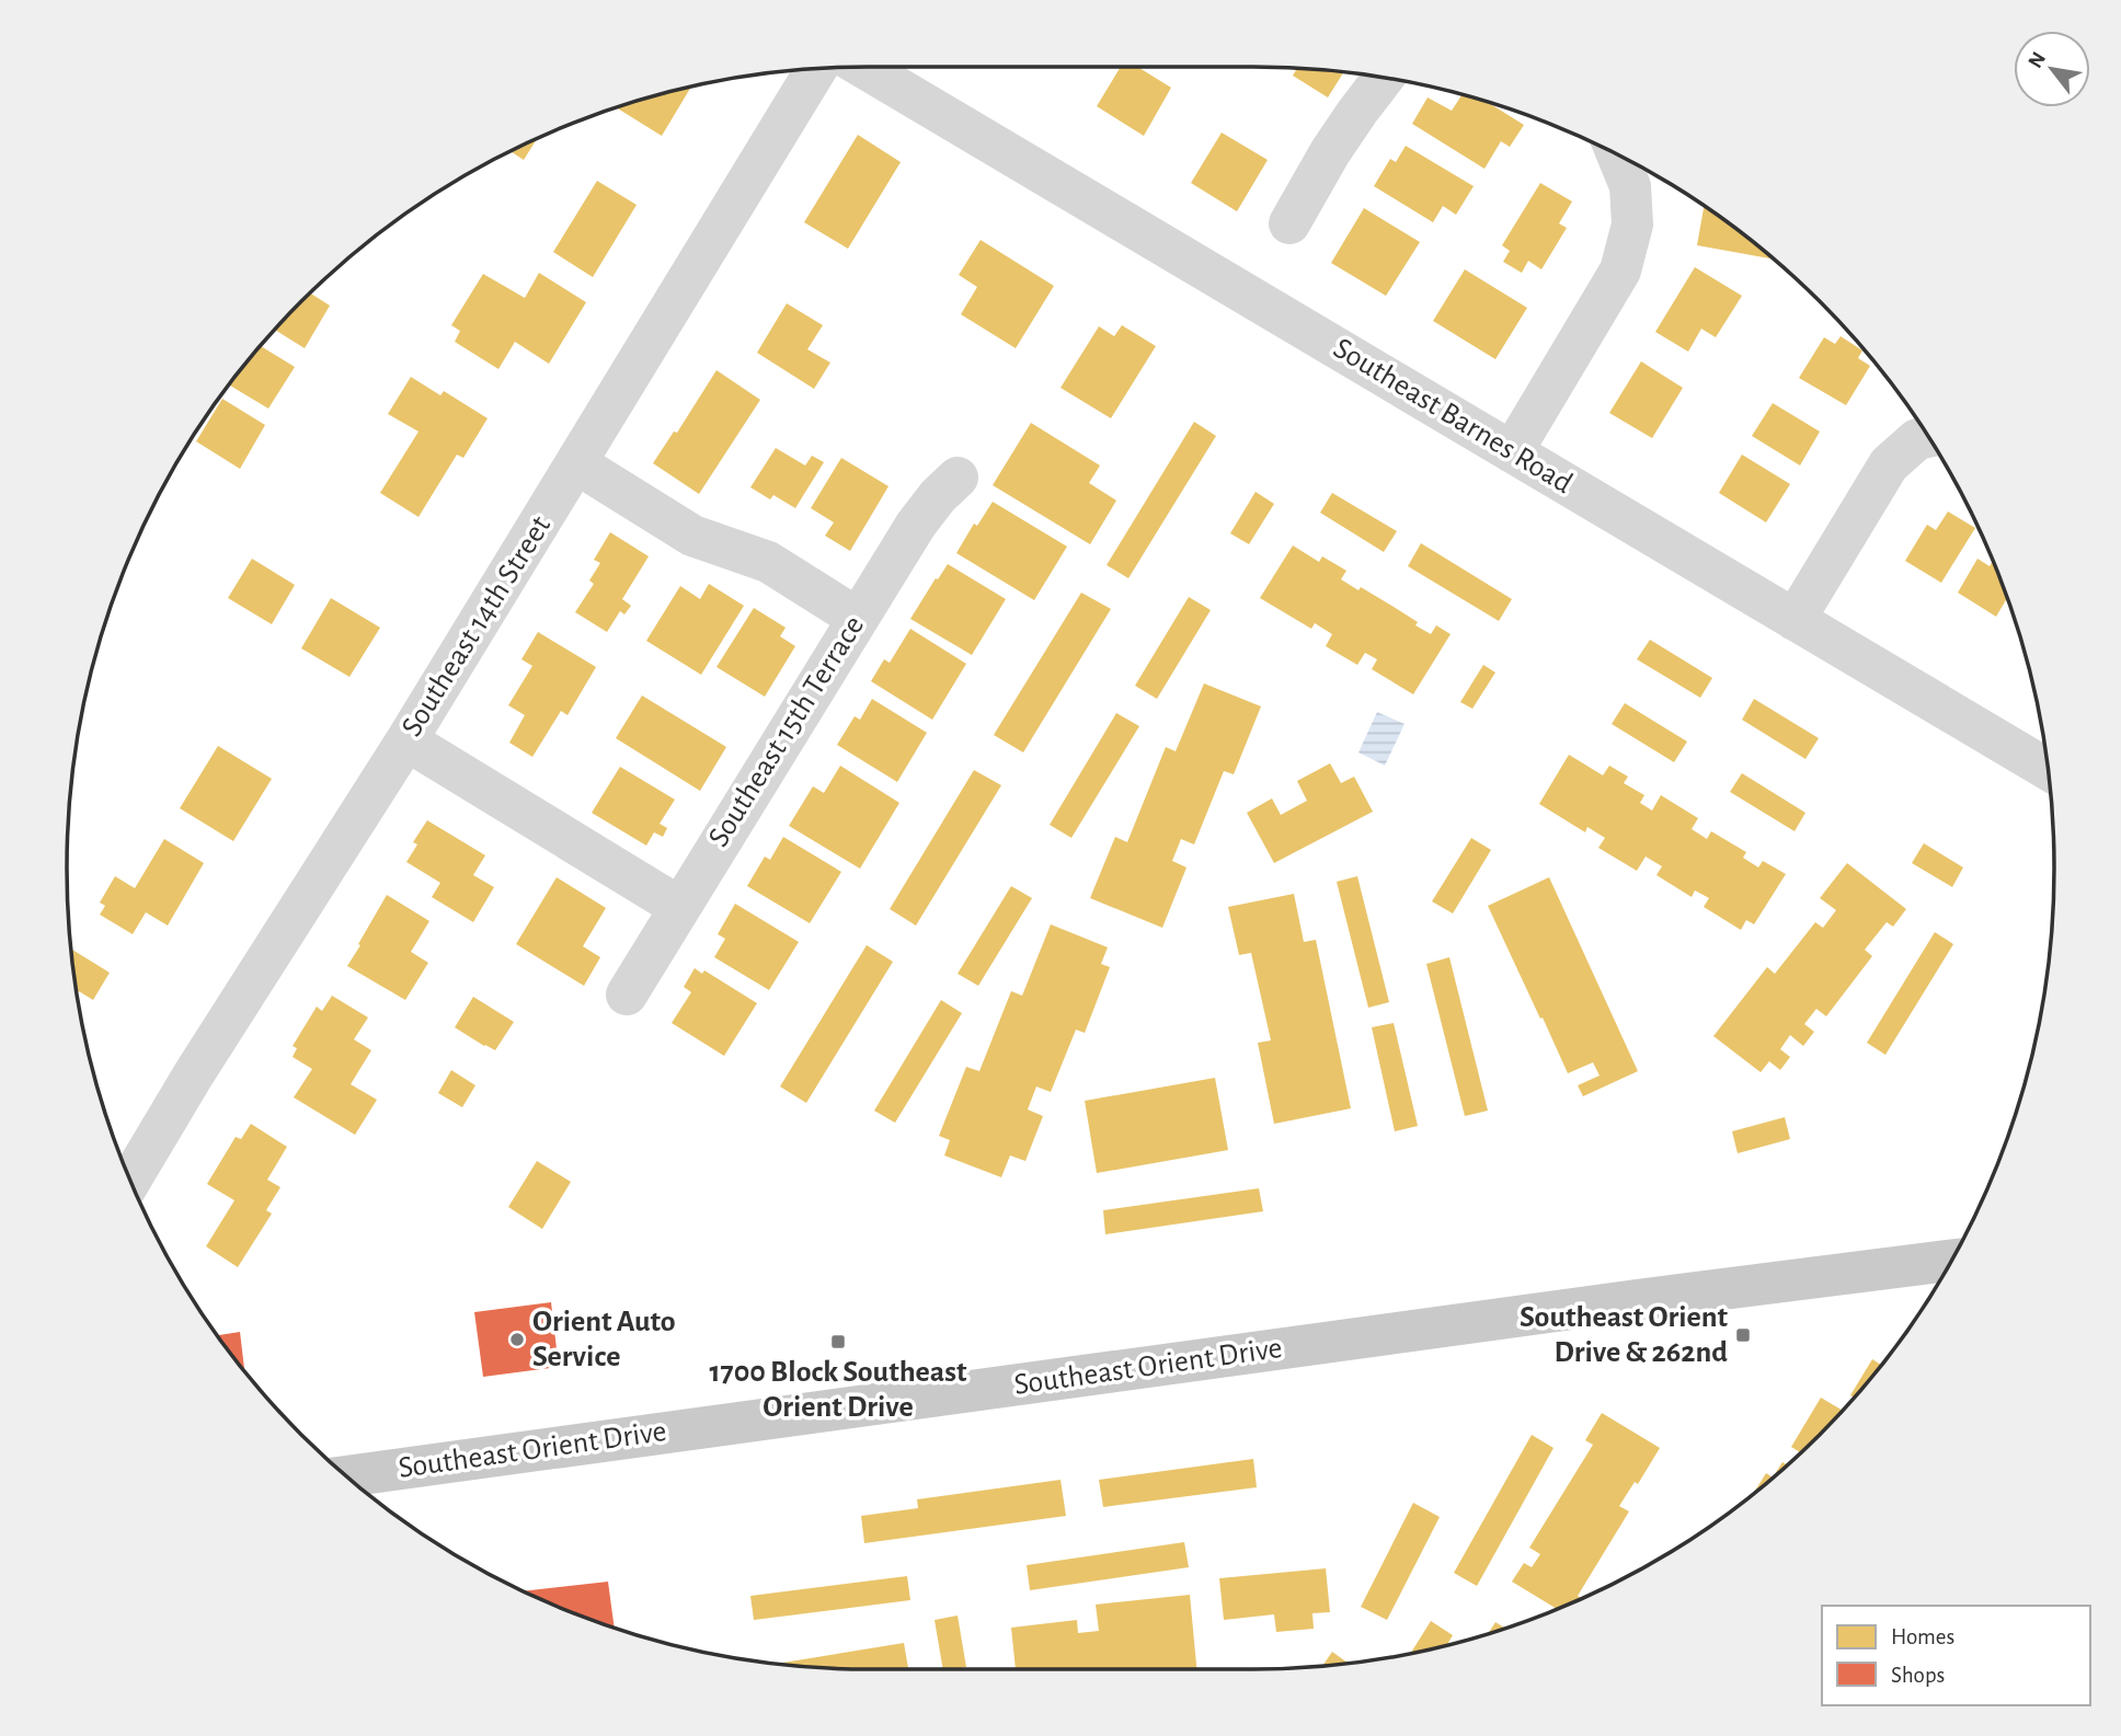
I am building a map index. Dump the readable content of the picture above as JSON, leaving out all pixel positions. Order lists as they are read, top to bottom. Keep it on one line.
{"streets":{"main road":["Southeast Orient Drive"],"street":["Southeast Barnes Road","Southeast 14th Street","Southeast 15th Terrace"]},"places":{"transit":["Southeast Orient Drive & 262nd","1700 Block Southeast Orient Drive"],"other":["Orient Auto Service"]},"legend":["Homes","Shops"],"north":"top left"}
